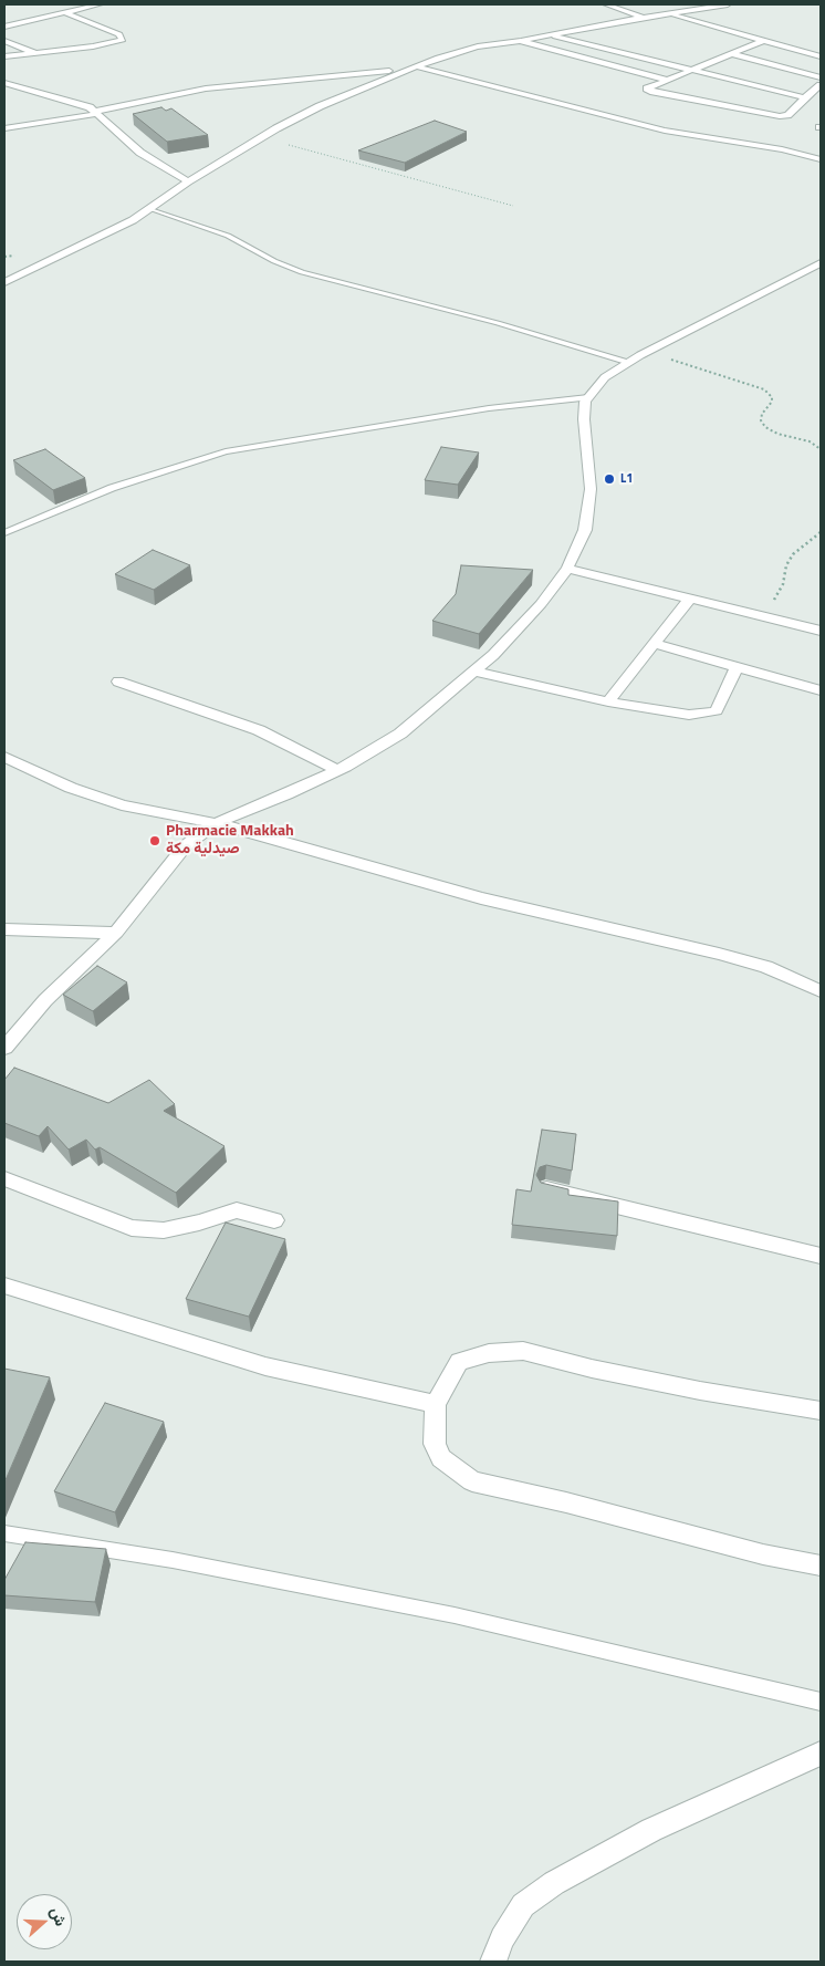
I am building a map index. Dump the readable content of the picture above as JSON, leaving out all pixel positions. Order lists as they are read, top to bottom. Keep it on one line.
{"places":["L1","Pharmacie Makkah صيدلية مكة"],"north":"right"}
